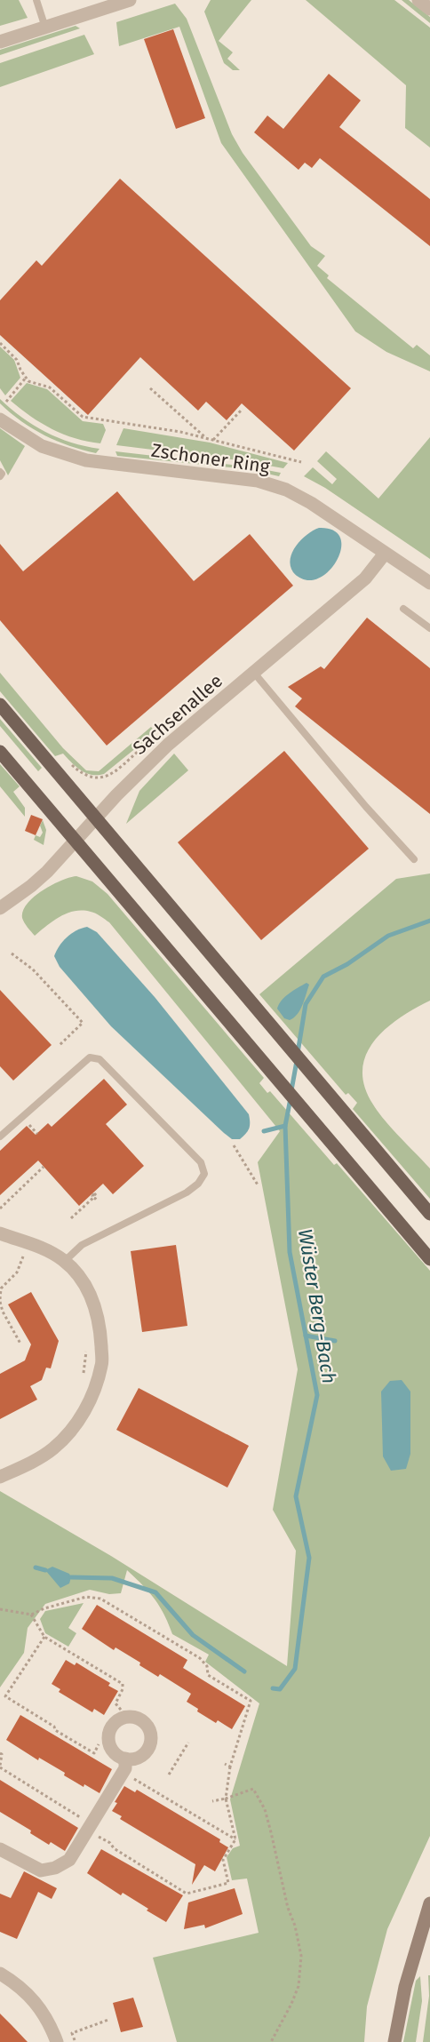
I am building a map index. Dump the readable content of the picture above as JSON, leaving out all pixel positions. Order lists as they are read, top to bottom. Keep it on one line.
{"streets":{"street":["Zschoner Ring","Sachsenallee"]},"crossings":[["Zschoner Ring","Sachsenallee"]],"water":["Wüster Berg-Bach"]}
